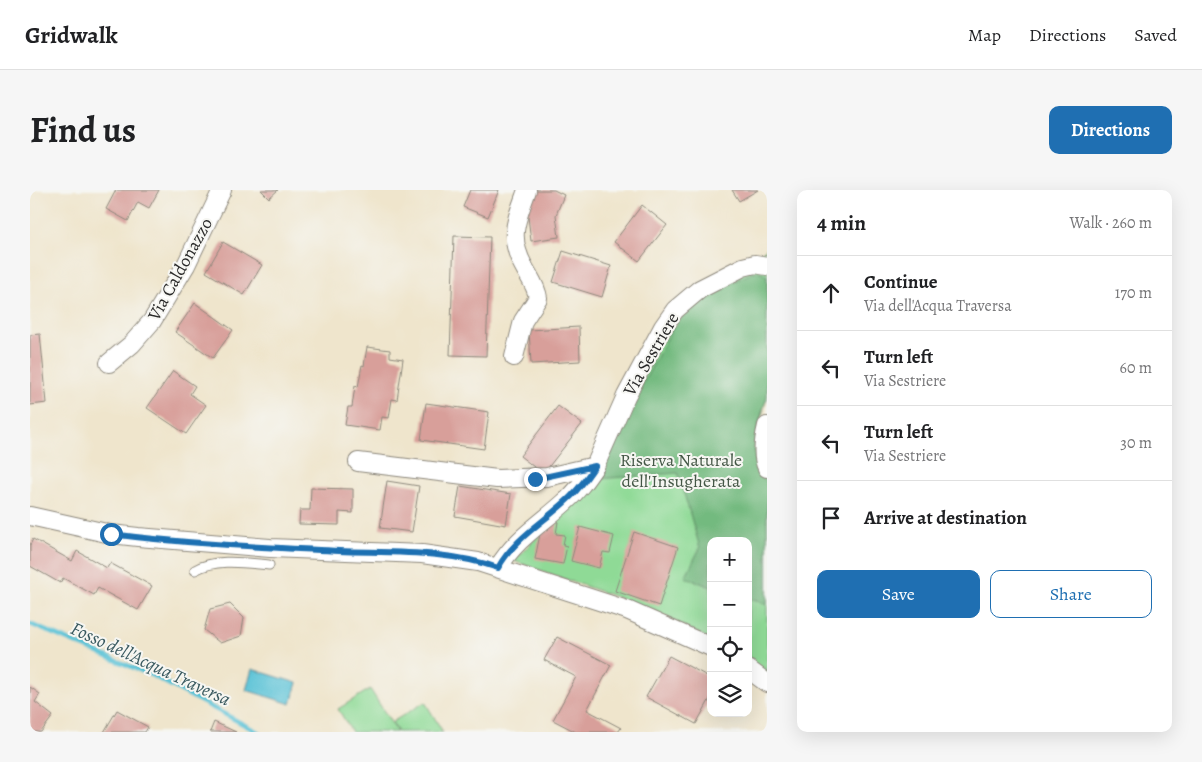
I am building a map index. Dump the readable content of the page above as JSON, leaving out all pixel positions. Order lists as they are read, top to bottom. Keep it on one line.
{"streets":{"street":["Via Caldonazzo","Via Sestriere"]},"water":["Fosso dell'Acqua Traversa"],"parks":["Riserva Naturale dell'Insugherata"],"page":{"header":"Gridwalk","nav":["Map","Directions","Saved"],"title":"Find us","buttons":["Directions",["Save","Share"]],"heading":["4 min","Walk · 260 m"],"list":[["Continue","Via dell'Acqua Traversa","170 m"],["Turn left","Via Sestriere","60 m"],["Turn left","Via Sestriere","30 m"],"Arrive at destination"],"map_buttons":["+","−"]}}
